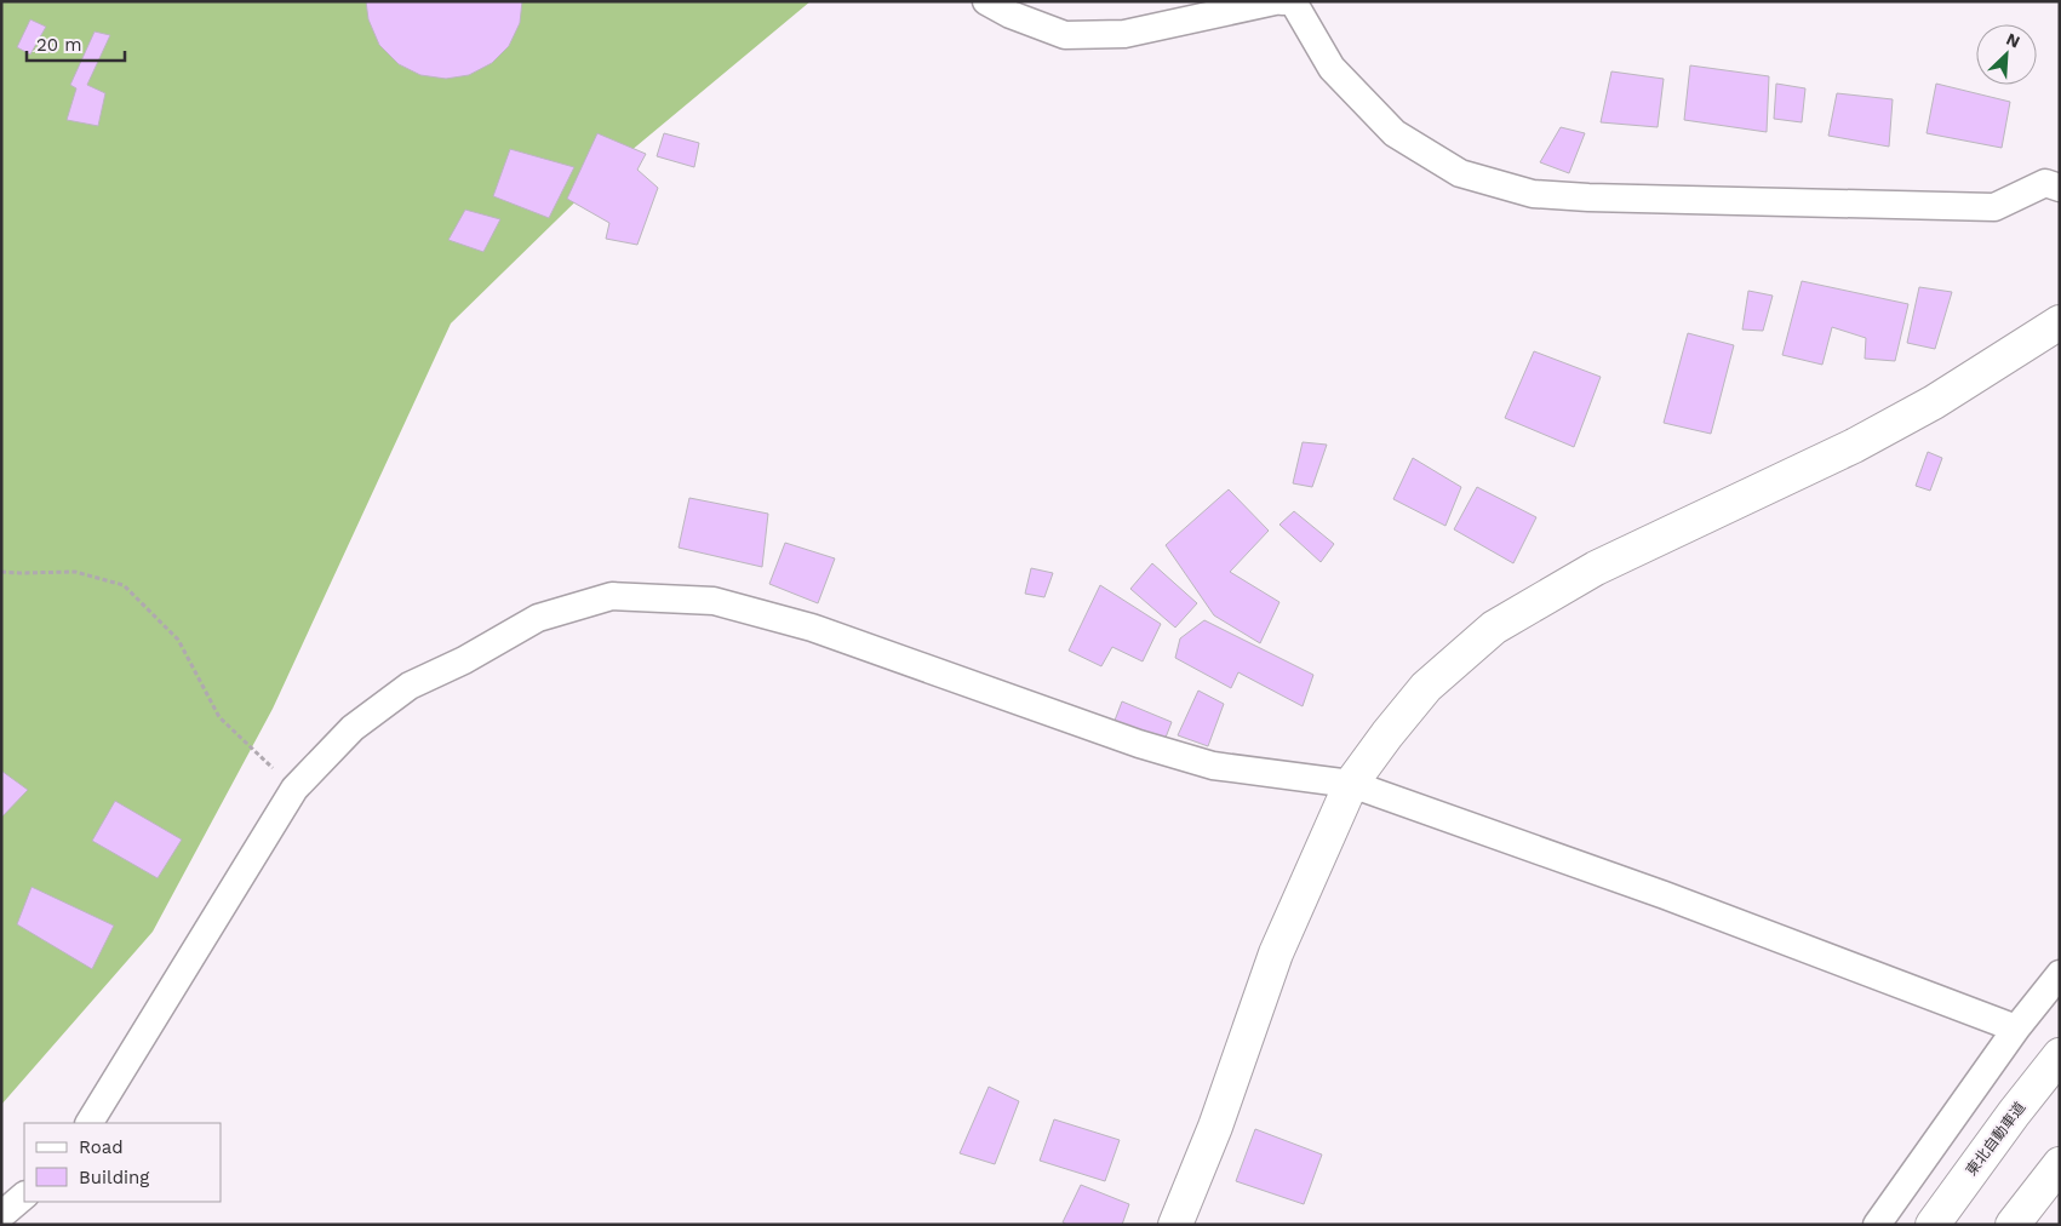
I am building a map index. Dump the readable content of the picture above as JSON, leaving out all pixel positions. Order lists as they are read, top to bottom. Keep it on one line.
{"streets":{"main road":["東北自動車道"]},"legend":["Road","Building"],"scale_bar":"20 m","north":"top right"}
